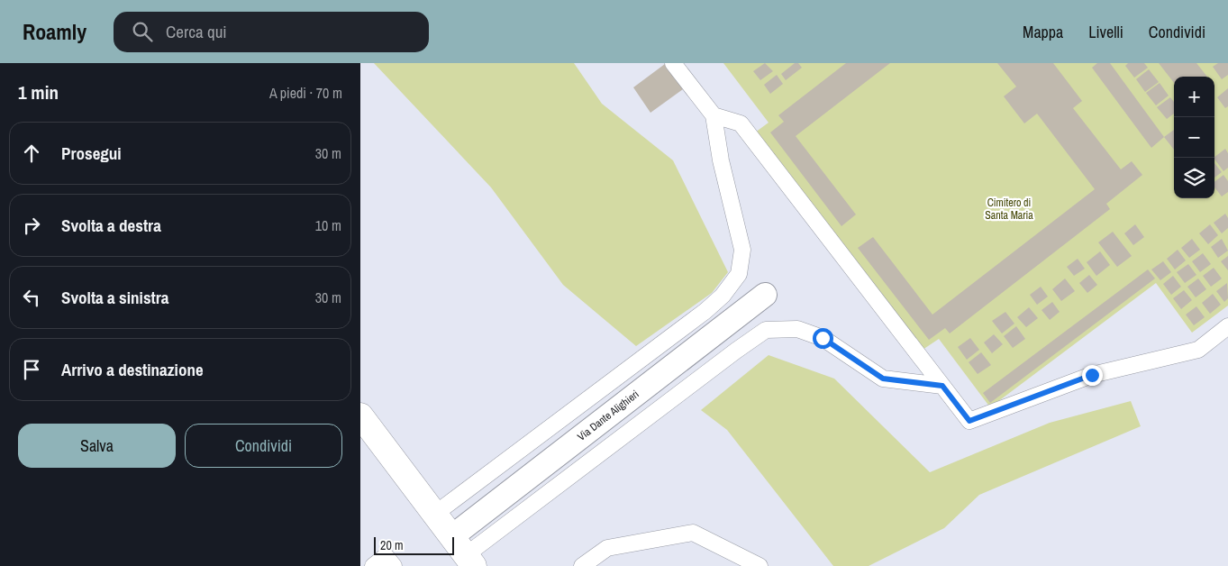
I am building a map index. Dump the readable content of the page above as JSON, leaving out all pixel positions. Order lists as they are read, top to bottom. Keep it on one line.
{"streets":{"street":["Via Dante Alighieri"]},"parks":["Cimitero di Santa Maria"],"scale_bar":"20 m","page":{"header":"Roamly","search":"Cerca qui","nav":["Mappa","Livelli","Condividi"],"heading":["1 min","A piedi · 70 m"],"map_buttons":["+","−"],"list":[["Prosegui","30 m"],["Svolta a destra","10 m"],["Svolta a sinistra","30 m"],"Arrivo a destinazione"],"buttons":["Salva","Condividi"],"scale":"20 m"}}
